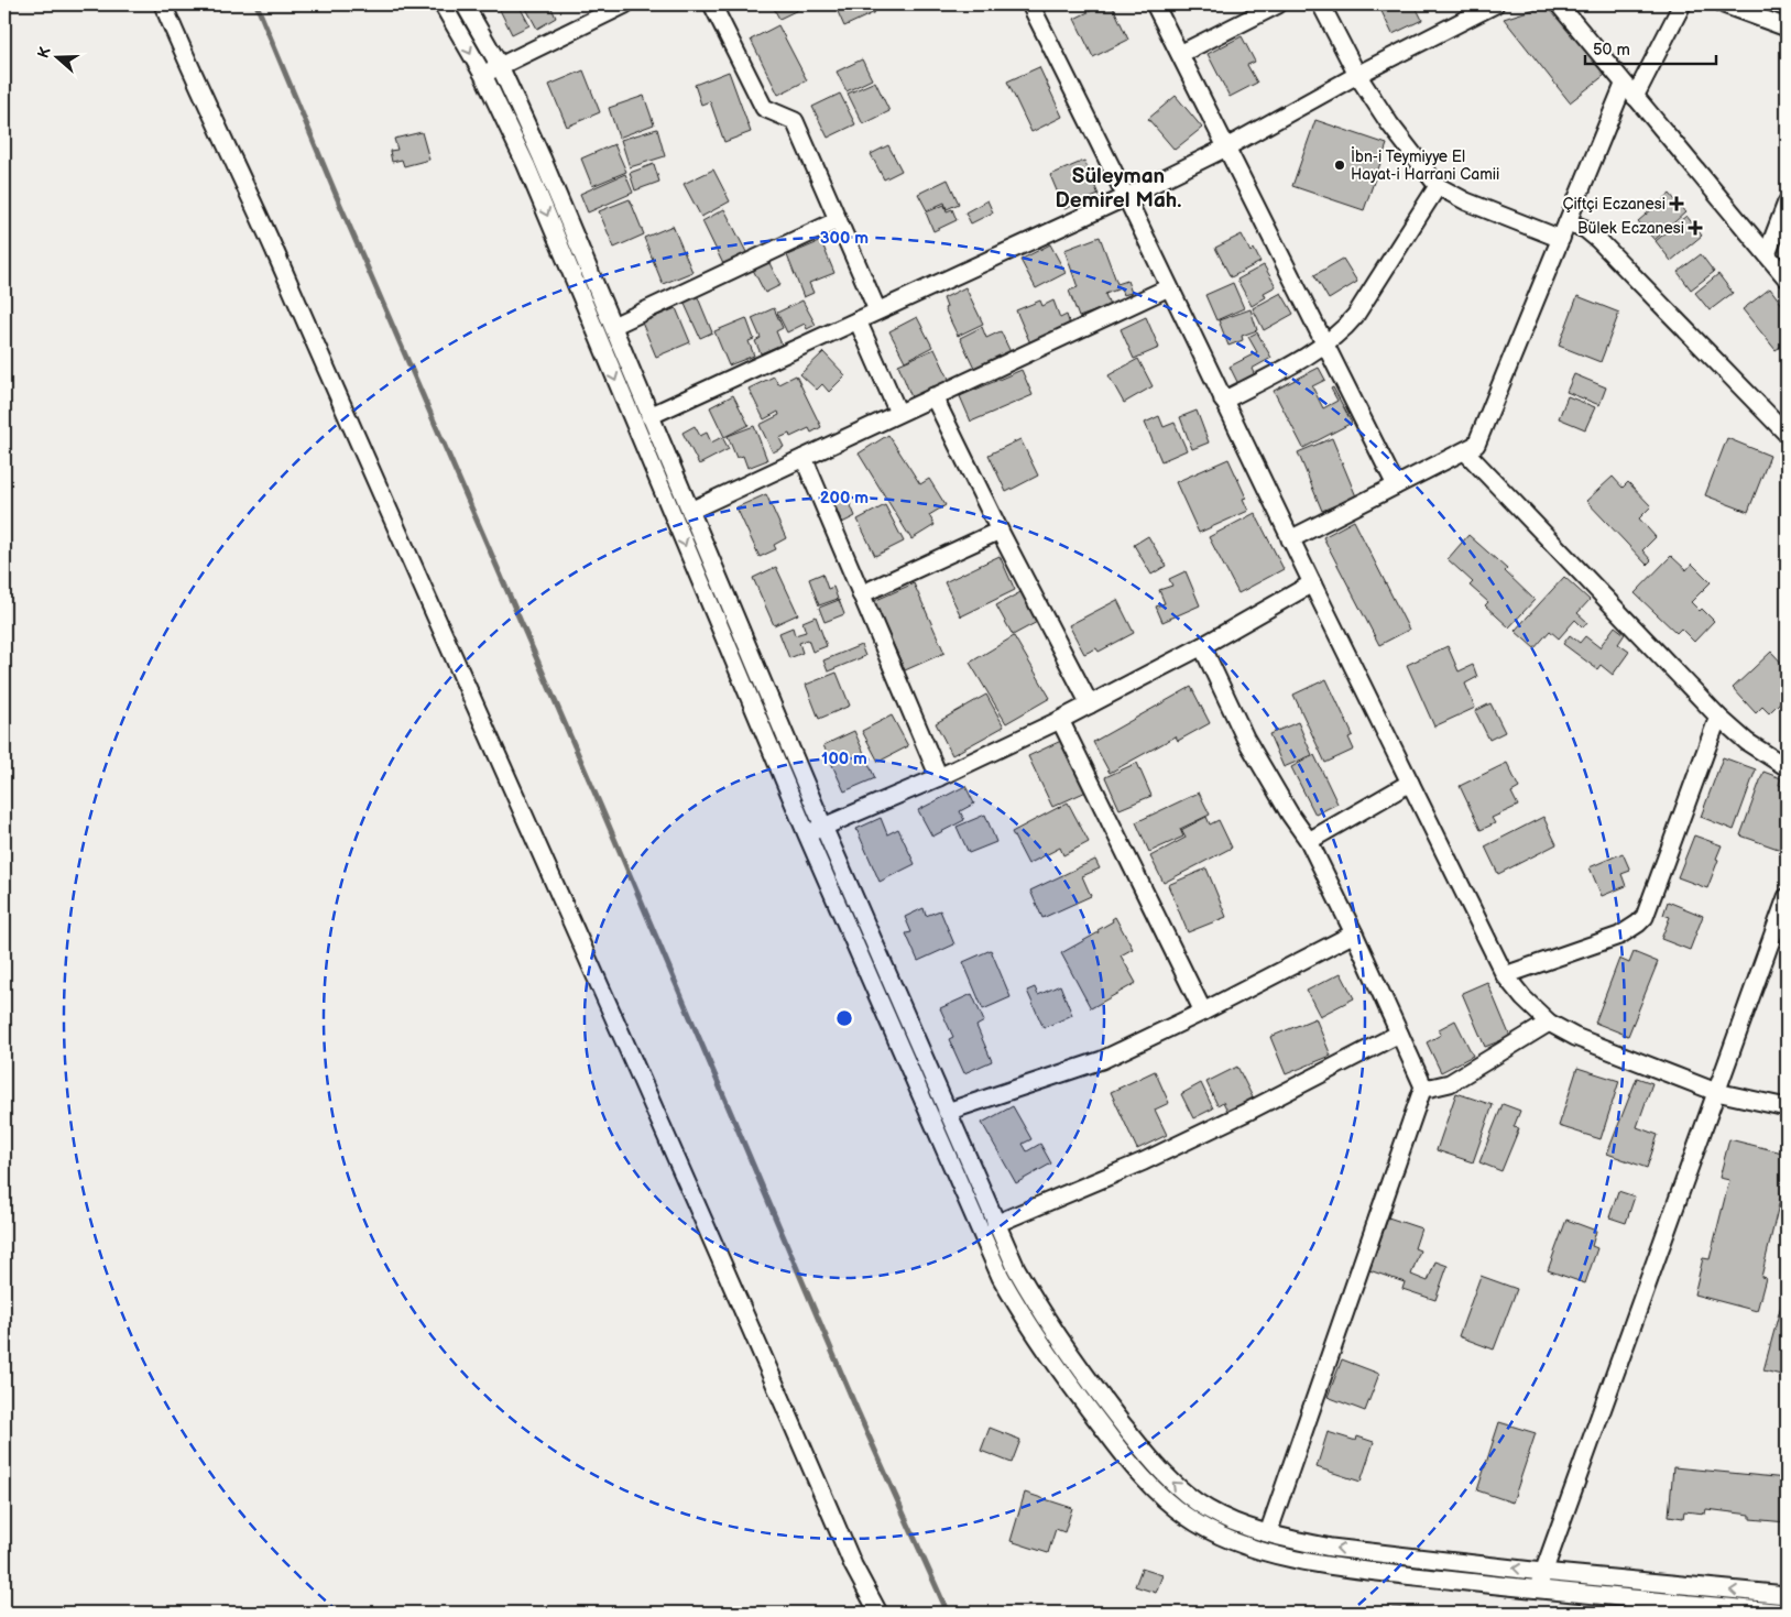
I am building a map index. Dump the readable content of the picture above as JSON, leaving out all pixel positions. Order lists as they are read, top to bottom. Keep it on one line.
{"districts":["Süleyman Demirel Mah."],"places":{"other":["İbn-i Teymiyye El Hayat-i Harrani Camii"],"health":["Çiftçi Eczanesi","Bülek Eczanesi"]},"scale_bar":"50 m","north":"left","rings":["300 m","200 m","100 m"]}
